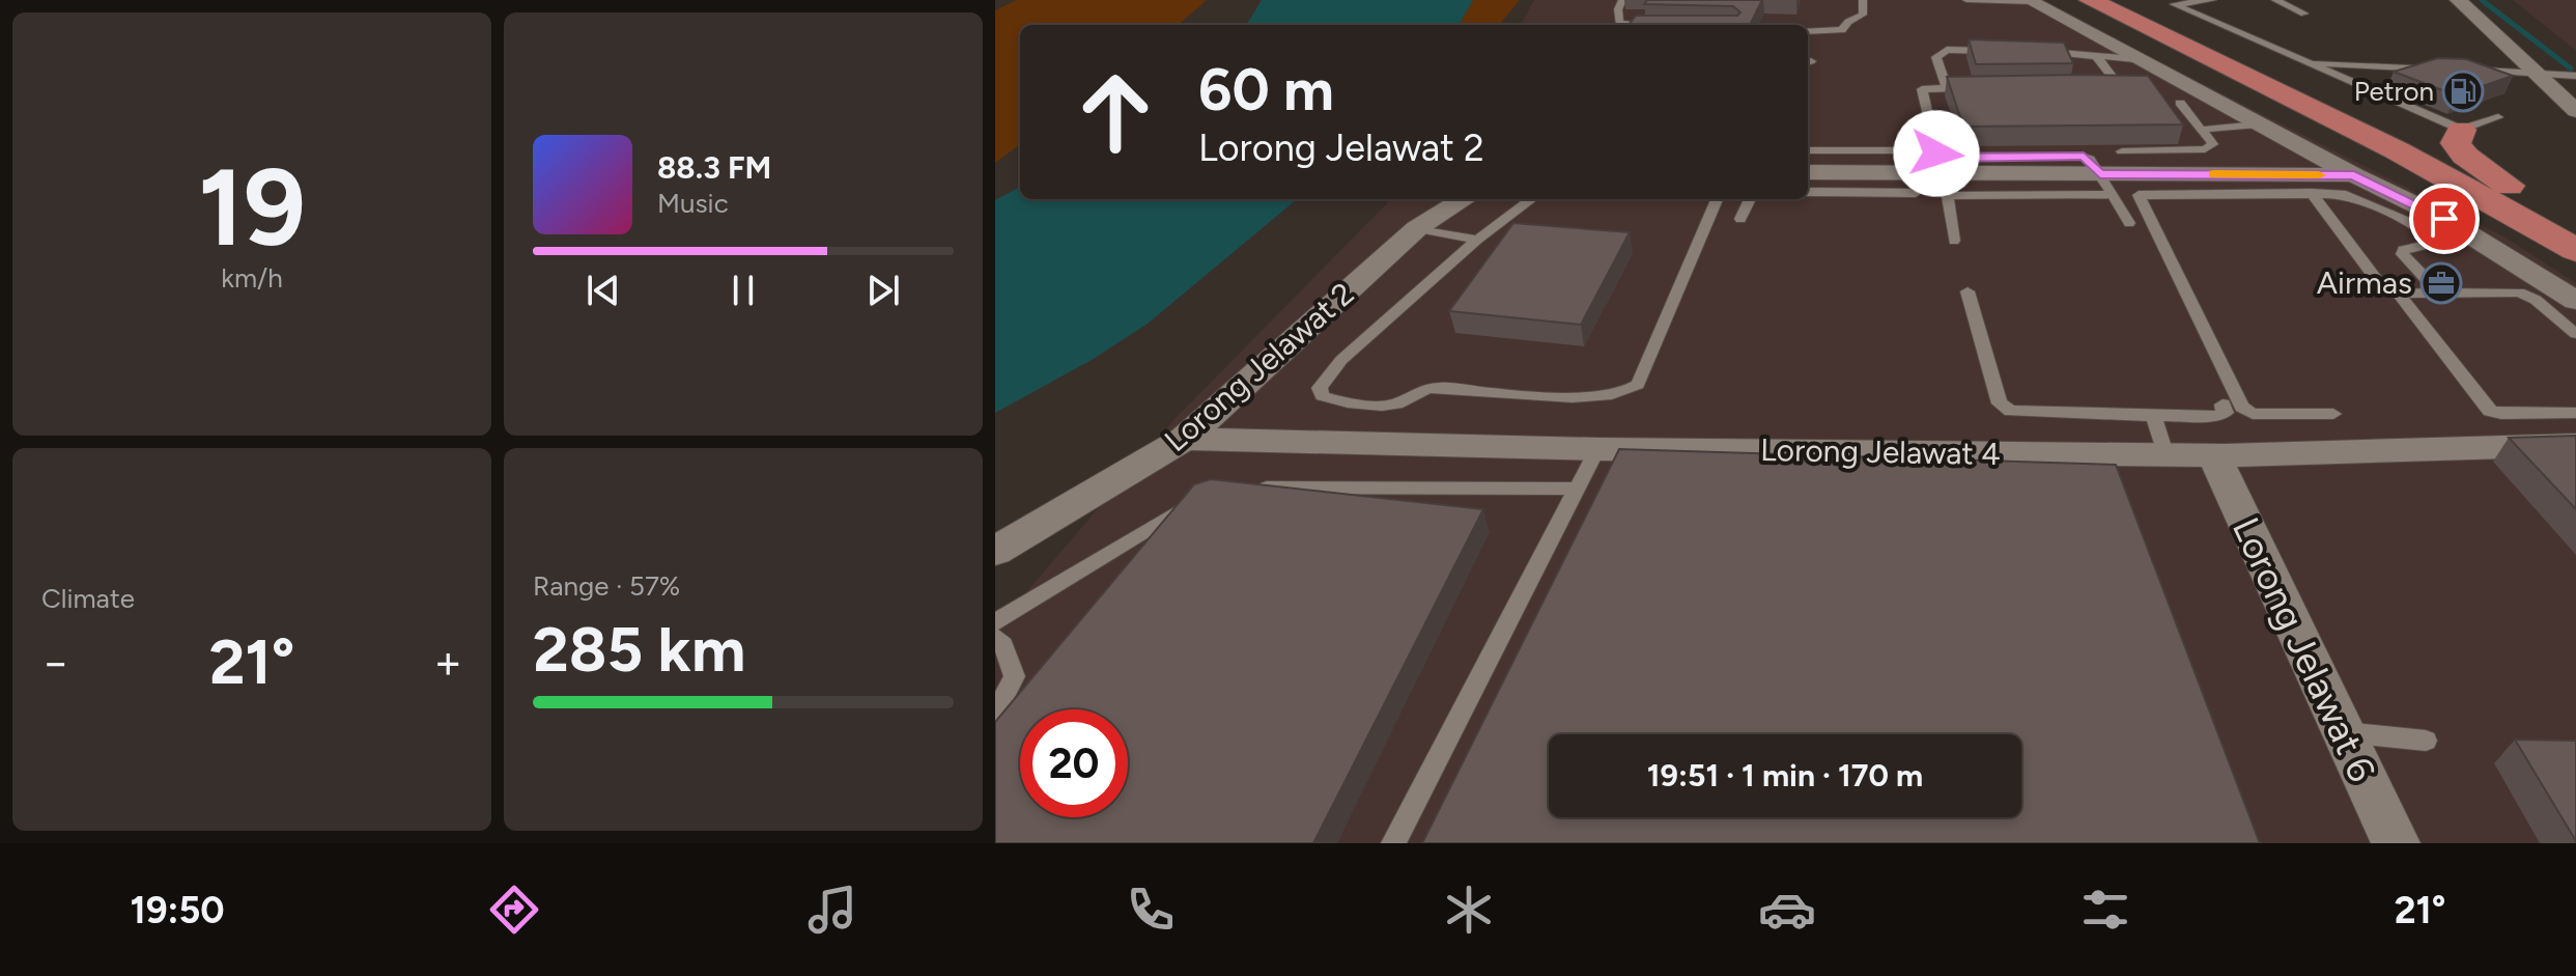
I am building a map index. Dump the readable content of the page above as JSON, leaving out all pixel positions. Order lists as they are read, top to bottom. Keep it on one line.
{"streets":{"street":["Lorong Jelawat 2","Lorong Jelawat 4","Lorong Jelawat 6"]},"crossings":[["Lorong Jelawat 2","Lorong Jelawat 4"],["Lorong Jelawat 4","Lorong Jelawat 6"]],"places":{"fuel station":["Petron"],"office":["Airmas"]},"page":{"tile":[["19","km/h"],"Climate",["Range · 57%","285 km"]],"turn":["60 m","Lorong Jelawat 2"],"song":["88.3 FM","Music"],"heat":["−","21°","+"],"limit":"20","trip":"19:51 · 1 min · 170 m","tabs":["19:50","21°"]}}
